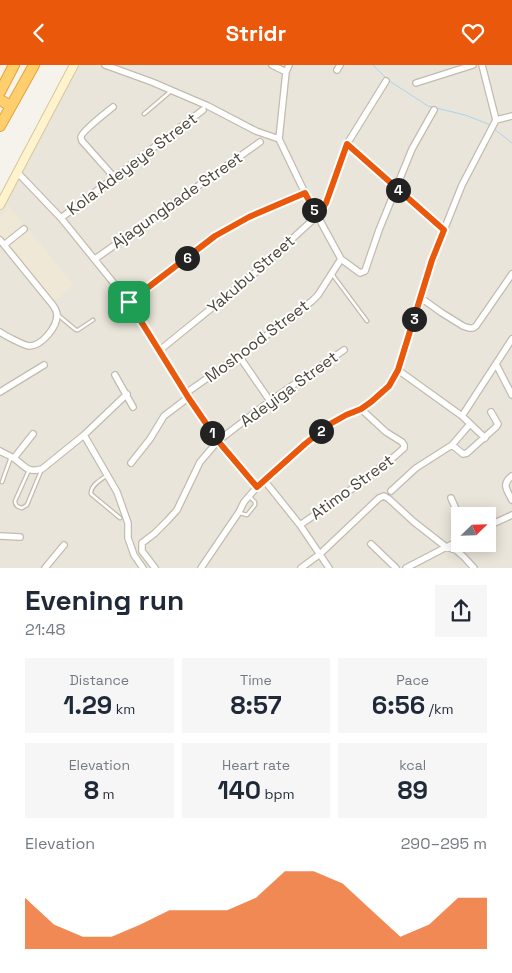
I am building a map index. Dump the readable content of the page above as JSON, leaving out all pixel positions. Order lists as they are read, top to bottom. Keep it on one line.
{"streets":{"street":["Kola Adeyeye Street","Ajagungbade Street","Yakubu Street","Moshood Street","Adeyiga Street","Atimo Street"]},"north":"top right","page":{"header":"Stridr","pins":["4","5","6","3","2","1"],"heading":["Evening run","21:48"],"stats":[["Distance","1.29 km"],["Time","8:57"],["Pace","6:56 /km"],["Elevation","8 m"],["Heart rate","140 bpm"],["kcal","89"]],"chart":["Elevation","290–295 m"]}}
